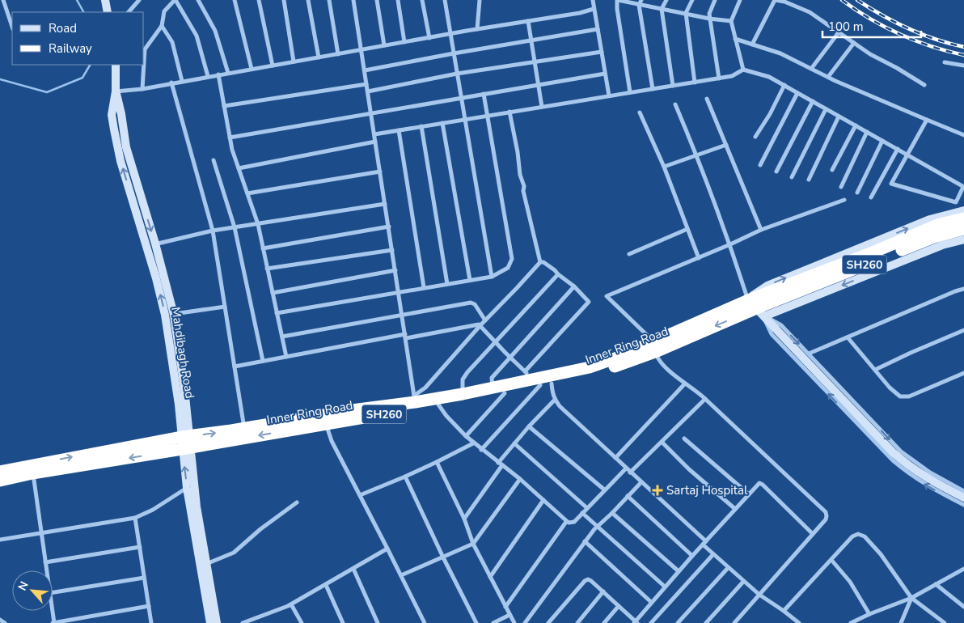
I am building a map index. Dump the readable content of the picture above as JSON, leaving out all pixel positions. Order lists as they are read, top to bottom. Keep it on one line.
{"streets":{"highway":["SH260","Inner Ring Road"],"street":["Mahdibagh Road"]},"crossings":[["SH260","Inner Ring Road"],["Inner Ring Road","Mahdibagh Road"]],"places":{"health":["Sartaj Hospital"]},"legend":["Road","Railway"],"scale_bar":"100 m","north":"top left"}
